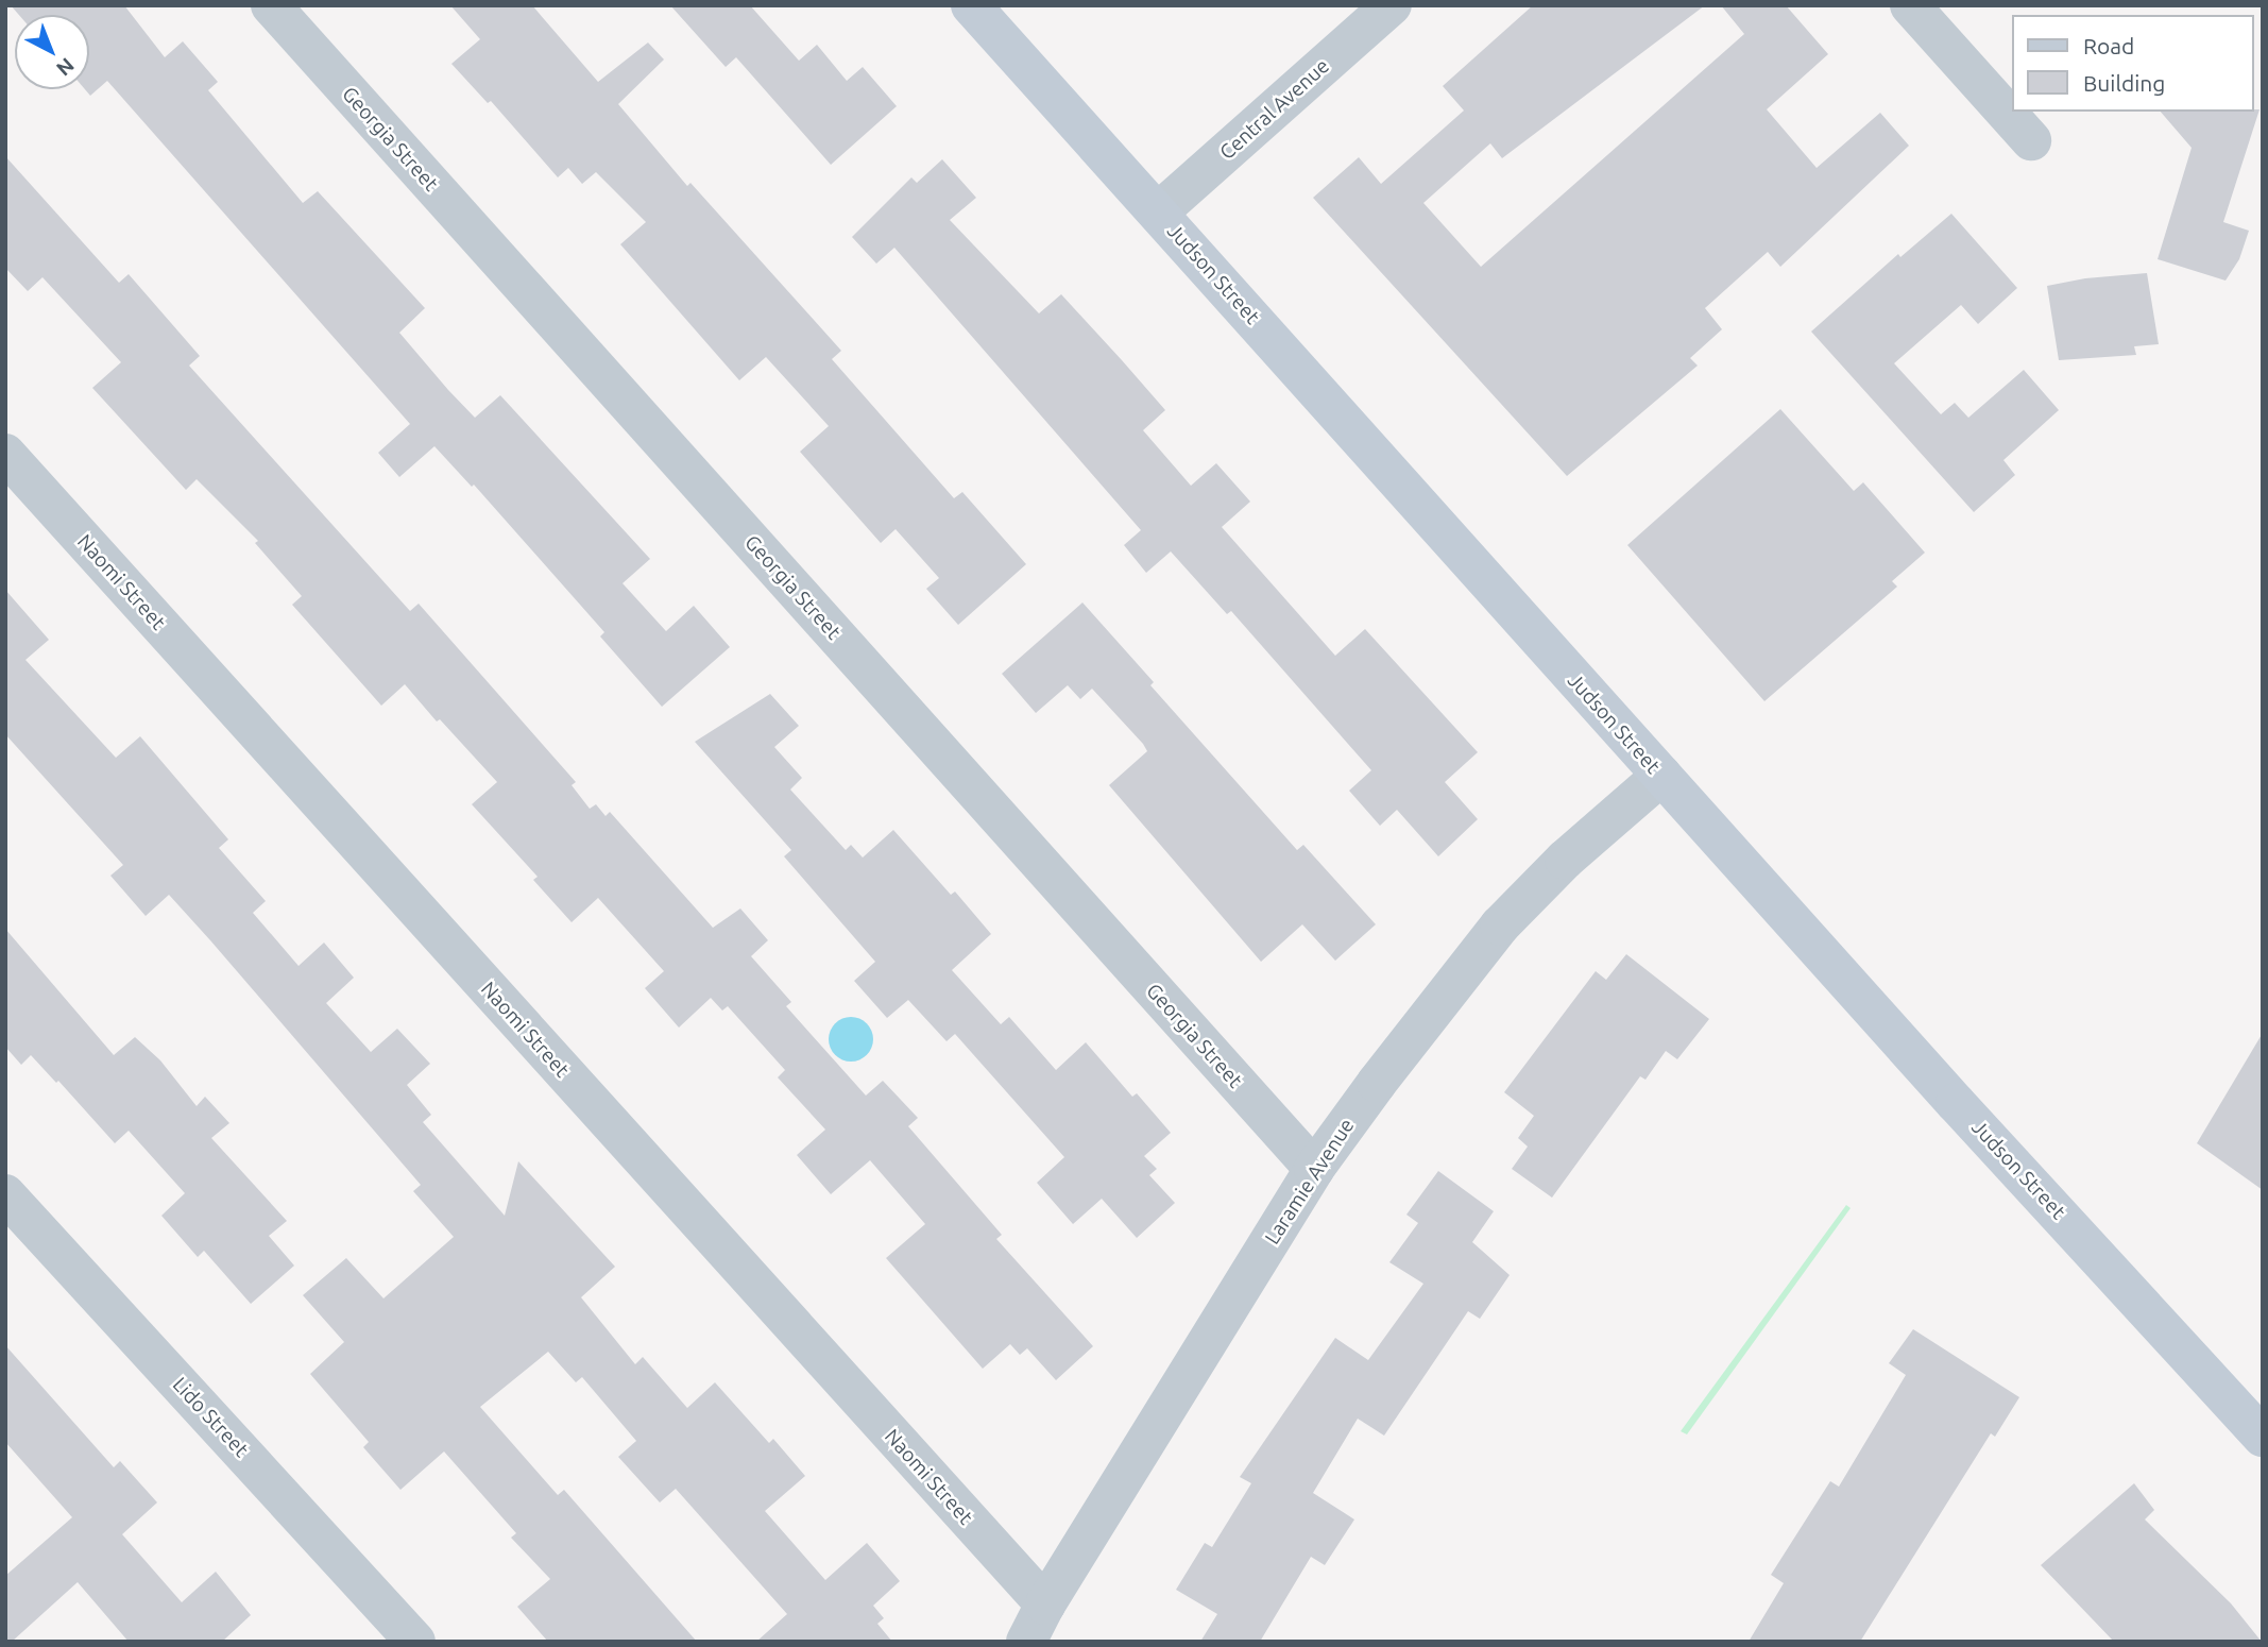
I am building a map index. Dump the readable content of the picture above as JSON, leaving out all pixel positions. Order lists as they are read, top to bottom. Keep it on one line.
{"streets":{"main road":["Judson Street"],"street":["Central Avenue","Georgia Street","Naomi Street","Laramie Avenue","Lido Street"]},"crossings":[["Central Avenue","Judson Street"],["Georgia Street","Laramie Avenue"],["Judson Street","Laramie Avenue"],["Naomi Street","Laramie Avenue"]],"legend":["Road","Building"],"north":"bottom right"}
